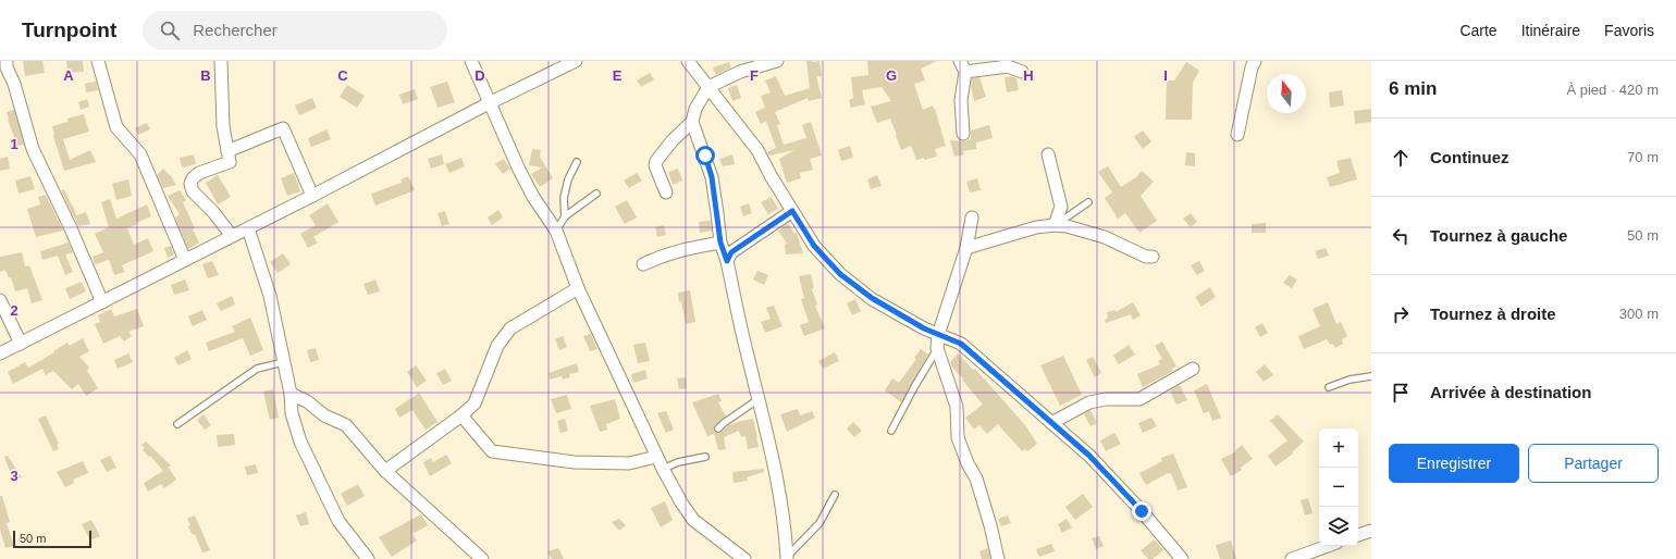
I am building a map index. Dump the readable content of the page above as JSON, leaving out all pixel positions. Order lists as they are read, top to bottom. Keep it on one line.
{"scale_bar":"50 m","north":"top","page":{"header":"Turnpoint","search":"Rechercher","nav":["Carte","Itinéraire","Favoris"],"heading":["6 min","À pied · 420 m"],"list":[["Continuez","70 m"],["Tournez à gauche","50 m"],["Tournez à droite","300 m"],"Arrivée à destination"],"map_buttons":["+","−"],"buttons":["Enregistrer","Partager"],"scale":"50 m"},"grid":{"columns":["A","B","C","D","E","F","G","H","I"],"rows":["1","2","3"]}}
